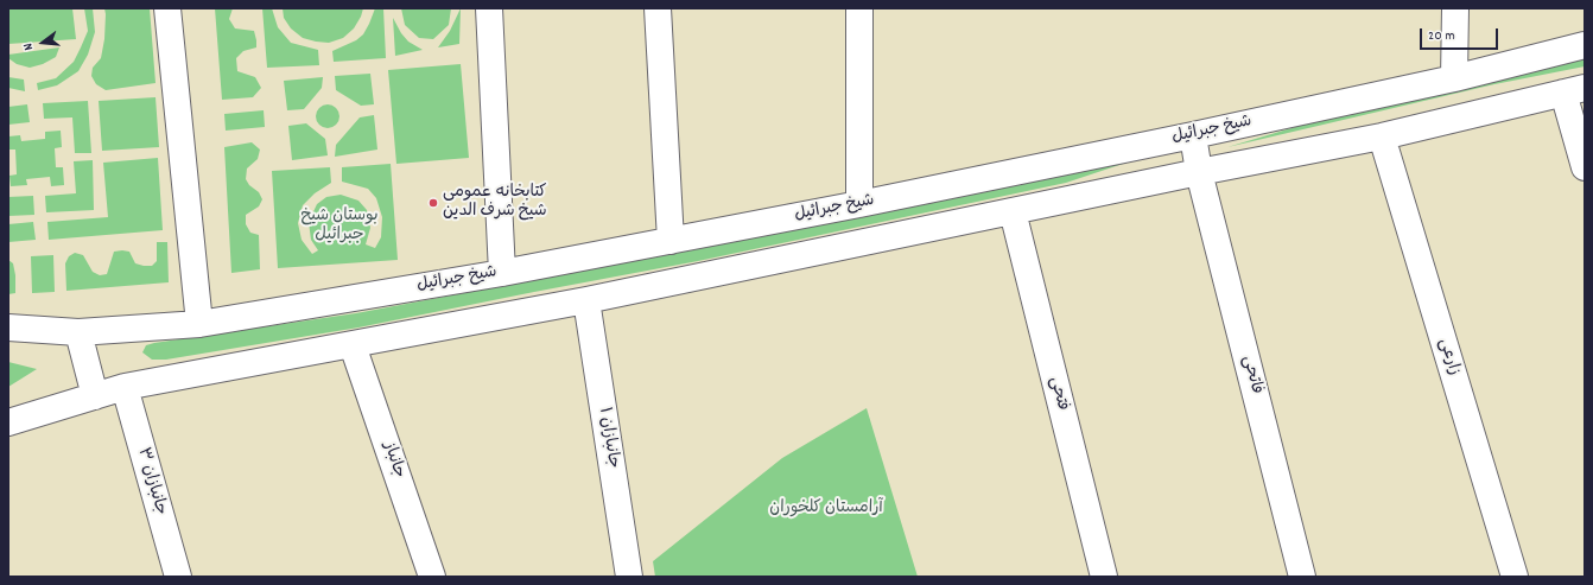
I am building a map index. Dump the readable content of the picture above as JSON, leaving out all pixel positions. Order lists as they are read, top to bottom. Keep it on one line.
{"streets":{"street":["شیخ جبرائیل","زارعی","فاتحی","فتحی","جانبازان ۱","جانباز","جانبازان ۳"]},"crossings":[["شیخ جبرائیل","فاتحی"]],"parks":["بوستان شیخ جبرائیل","آرامستان کلخوران"],"places":["کتابخانه عمومی شیخ شرف الدین"],"scale_bar":"20 m","north":"left"}
